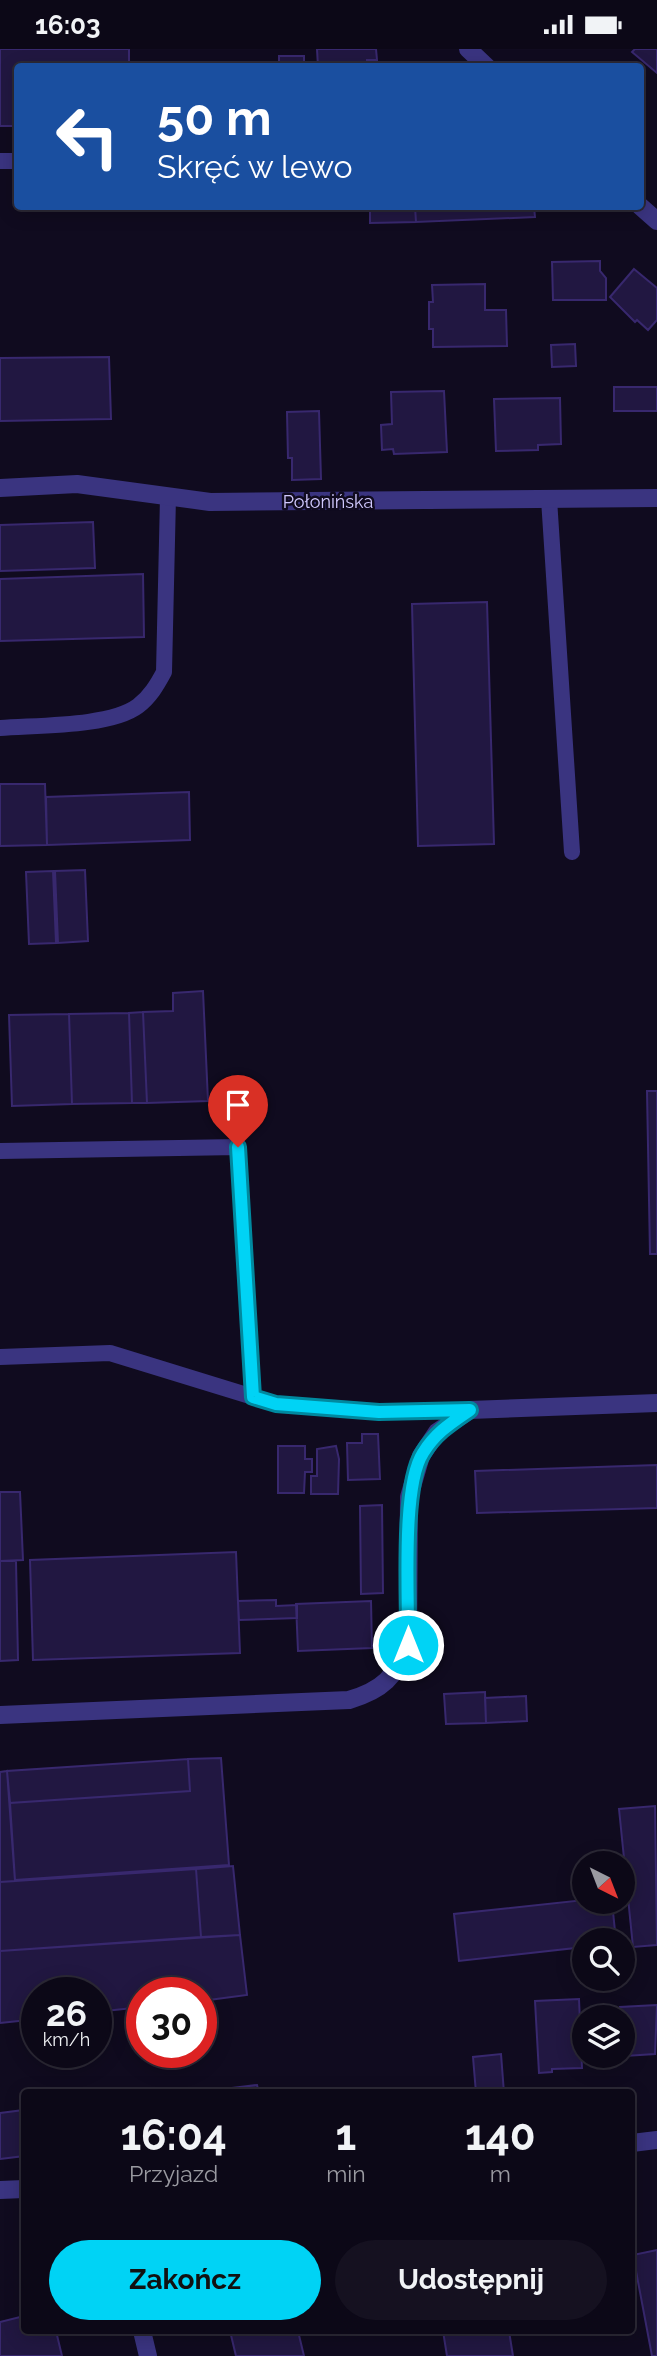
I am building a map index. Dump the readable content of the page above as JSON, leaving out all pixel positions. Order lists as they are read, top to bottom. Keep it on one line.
{"streets":{"street":["Połonińska"]},"north":"bottom right","page":{"status":"16:03","turn":["50 m","Skręć w lewo"],"speed":"26 km/h","limit":"30","eta":["16:04","Przyjazd","1","min","140","m"],"buttons":["Zakończ","Udostępnij"]}}
